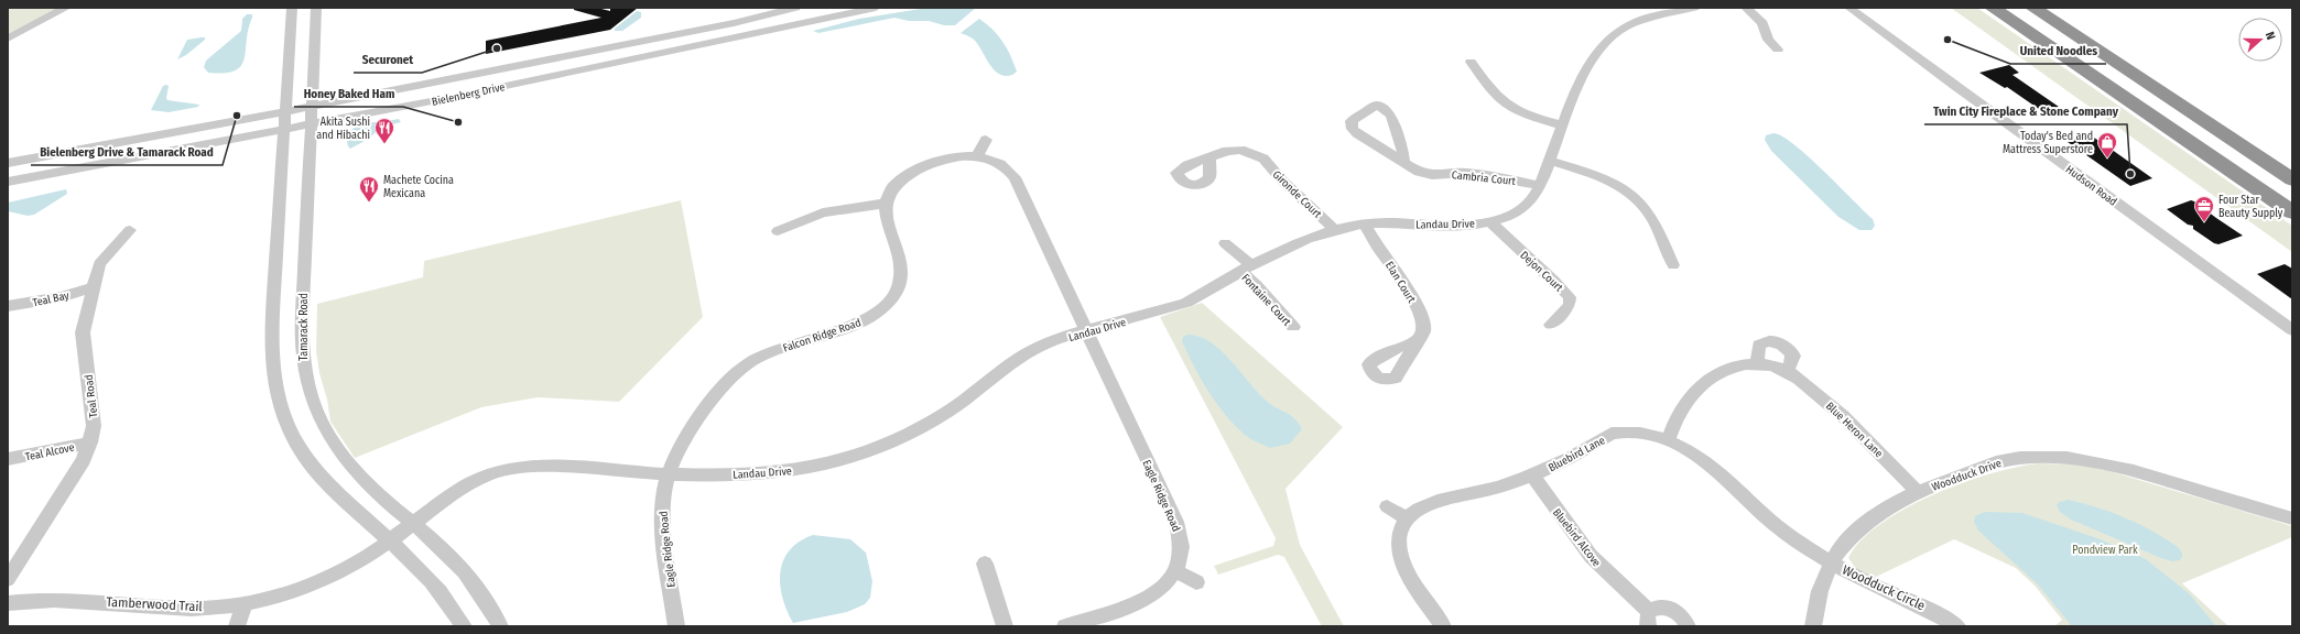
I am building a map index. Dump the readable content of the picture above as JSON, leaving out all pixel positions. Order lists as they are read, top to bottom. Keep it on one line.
{"streets":{"street":["Bielenberg Drive","Cambria Court","Hudson Road","Gironde Court","Landau Drive","Dejon Court","Elan Court","Teal Bay","Fontaine Court","Tamarack Road","Falcon Ridge Road","Teal Road","Blue Heron Lane","Teal Alcove","Bluebird Lane","Woodduck Drive","Eagle Ridge Road","Bluebird Alcove","Woodduck Circle","Tamberwood Trail"]},"crossings":[["Bielenberg Drive","Tamarack Road"],["Cambria Court","Landau Drive"],["Gironde Court","Landau Drive"],["Landau Drive","Dejon Court"],["Landau Drive","Elan Court"],["Landau Drive","Fontaine Court"],["Landau Drive","Tamarack Road"],["Landau Drive","Falcon Ridge Road"],["Landau Drive","Eagle Ridge Road"],["Landau Drive","Tamberwood Trail"],["Teal Bay","Teal Road"],["Tamarack Road","Tamberwood Trail"],["Falcon Ridge Road","Eagle Ridge Road"],["Teal Road","Teal Alcove"],["Blue Heron Lane","Bluebird Lane"],["Blue Heron Lane","Woodduck Drive"],["Bluebird Lane","Woodduck Drive"],["Bluebird Lane","Bluebird Alcove"],["Bluebird Lane","Woodduck Circle"],["Woodduck Drive","Woodduck Circle"]],"parks":["Pondview Park"],"places":{"other":["United Noodles","Securonet","Bielenberg Drive & Tamarack Road","Honey Baked Ham","Twin City Fireplace & Stone Company"],"restaurant":["Akita Sushi and Hibachi","Machete Cocina Mexicana"],"shop":["Today's Bed and Mattress Superstore"],"office":["Four Star Beauty Supply"]},"north":"right"}
